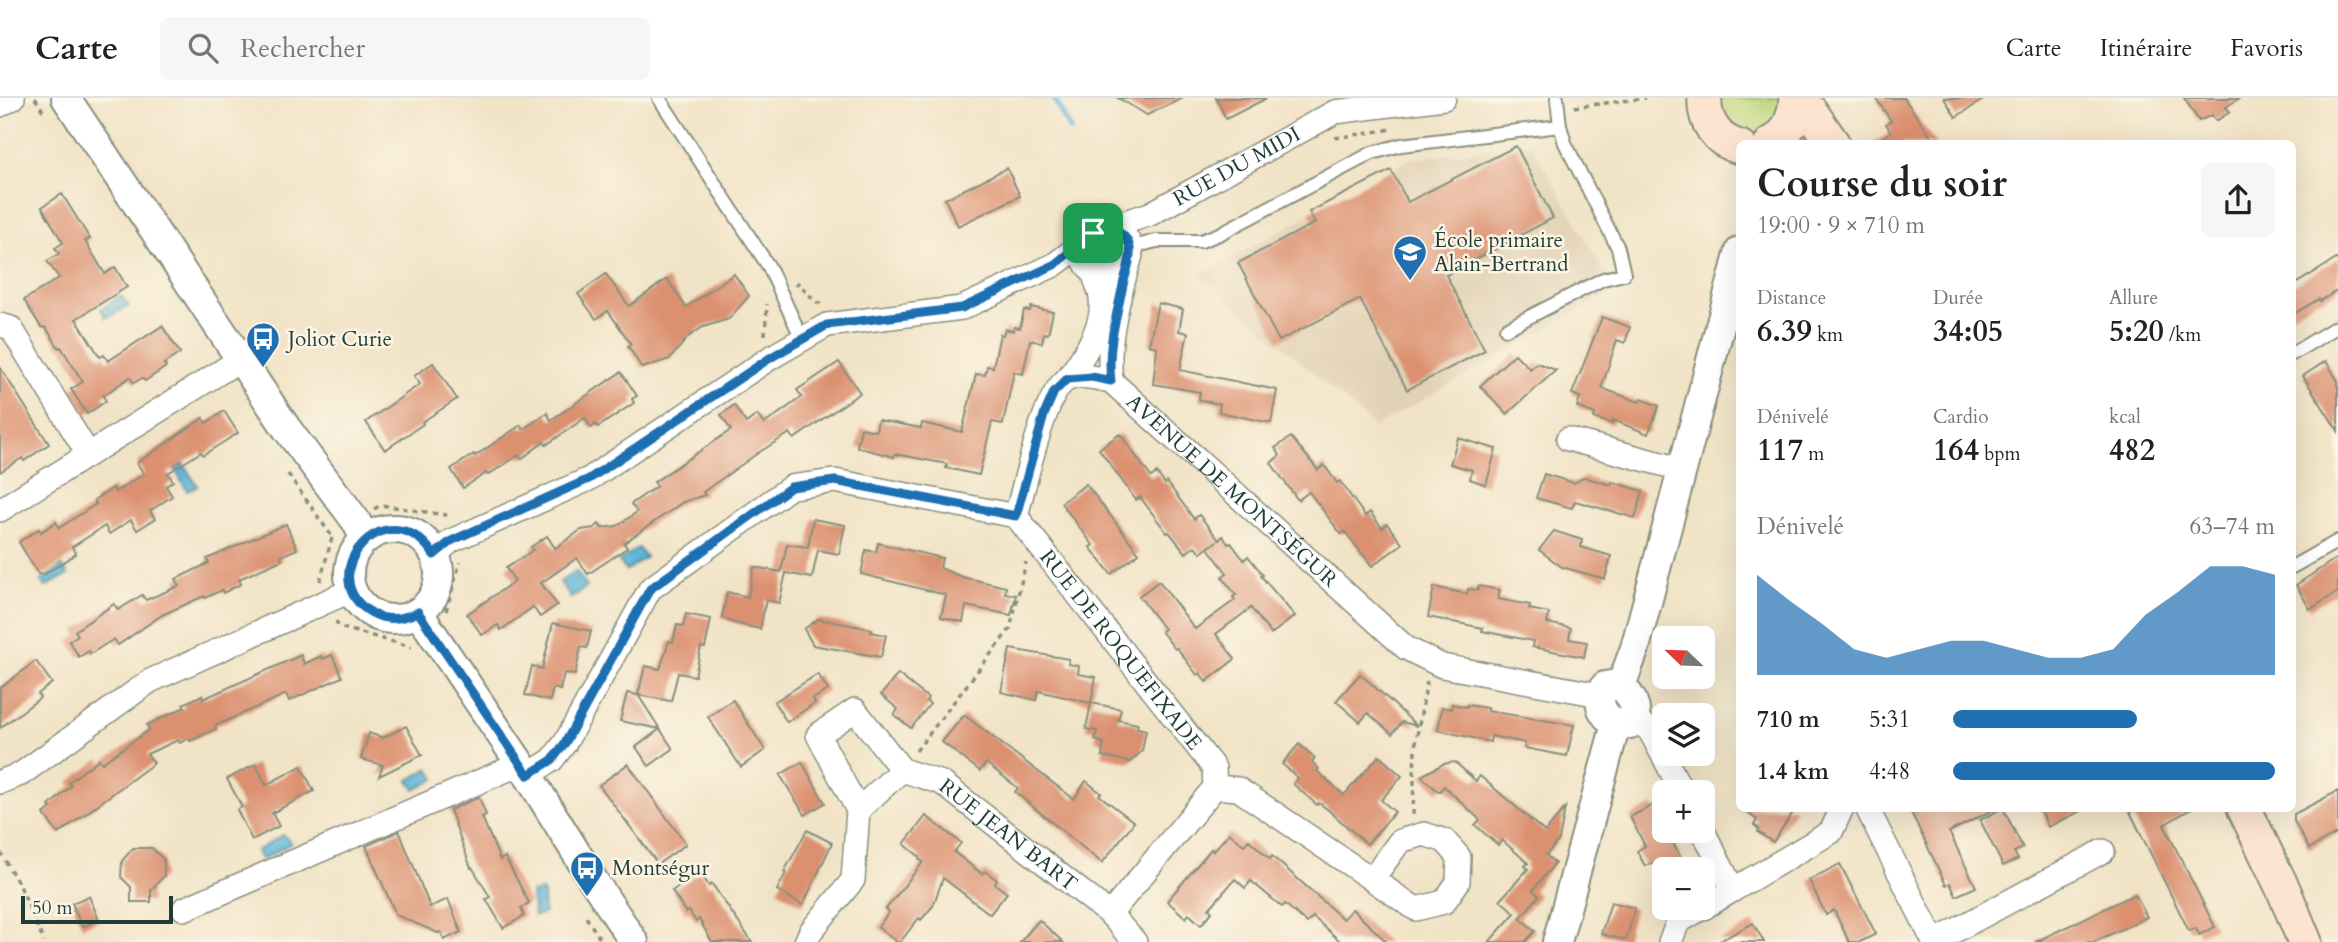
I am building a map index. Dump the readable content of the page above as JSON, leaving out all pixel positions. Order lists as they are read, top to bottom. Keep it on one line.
{"streets":{"street":["RUE DU MIDI","AVENUE DE MONTSÉGUR","RUE DE ROQUEFIXADE","RUE JEAN BART"]},"places":{"school or university":["École primaire Alain-Bertrand"],"bus stop":["Joliot Curie","Montségur"]},"scale_bar":"50 m","north":"top left","page":{"header":"Carte","search":"Rechercher","nav":["Carte","Itinéraire","Favoris"],"heading":["Course du soir","19:00 · 9 × 710 m"],"stats":[["Distance","6.39 km"],["Durée","34:05"],["Allure","5:20 /km"],["Dénivelé","117 m"],["Cardio","164 bpm"],["kcal","482"]],"chart":["Dénivelé","63–74 m"],"map_buttons":["+","−"],"list":[{"name":"710 m","note":"5:31"},{"name":"1.4 km","note":"4:48"}],"scale":"50 m"}}
